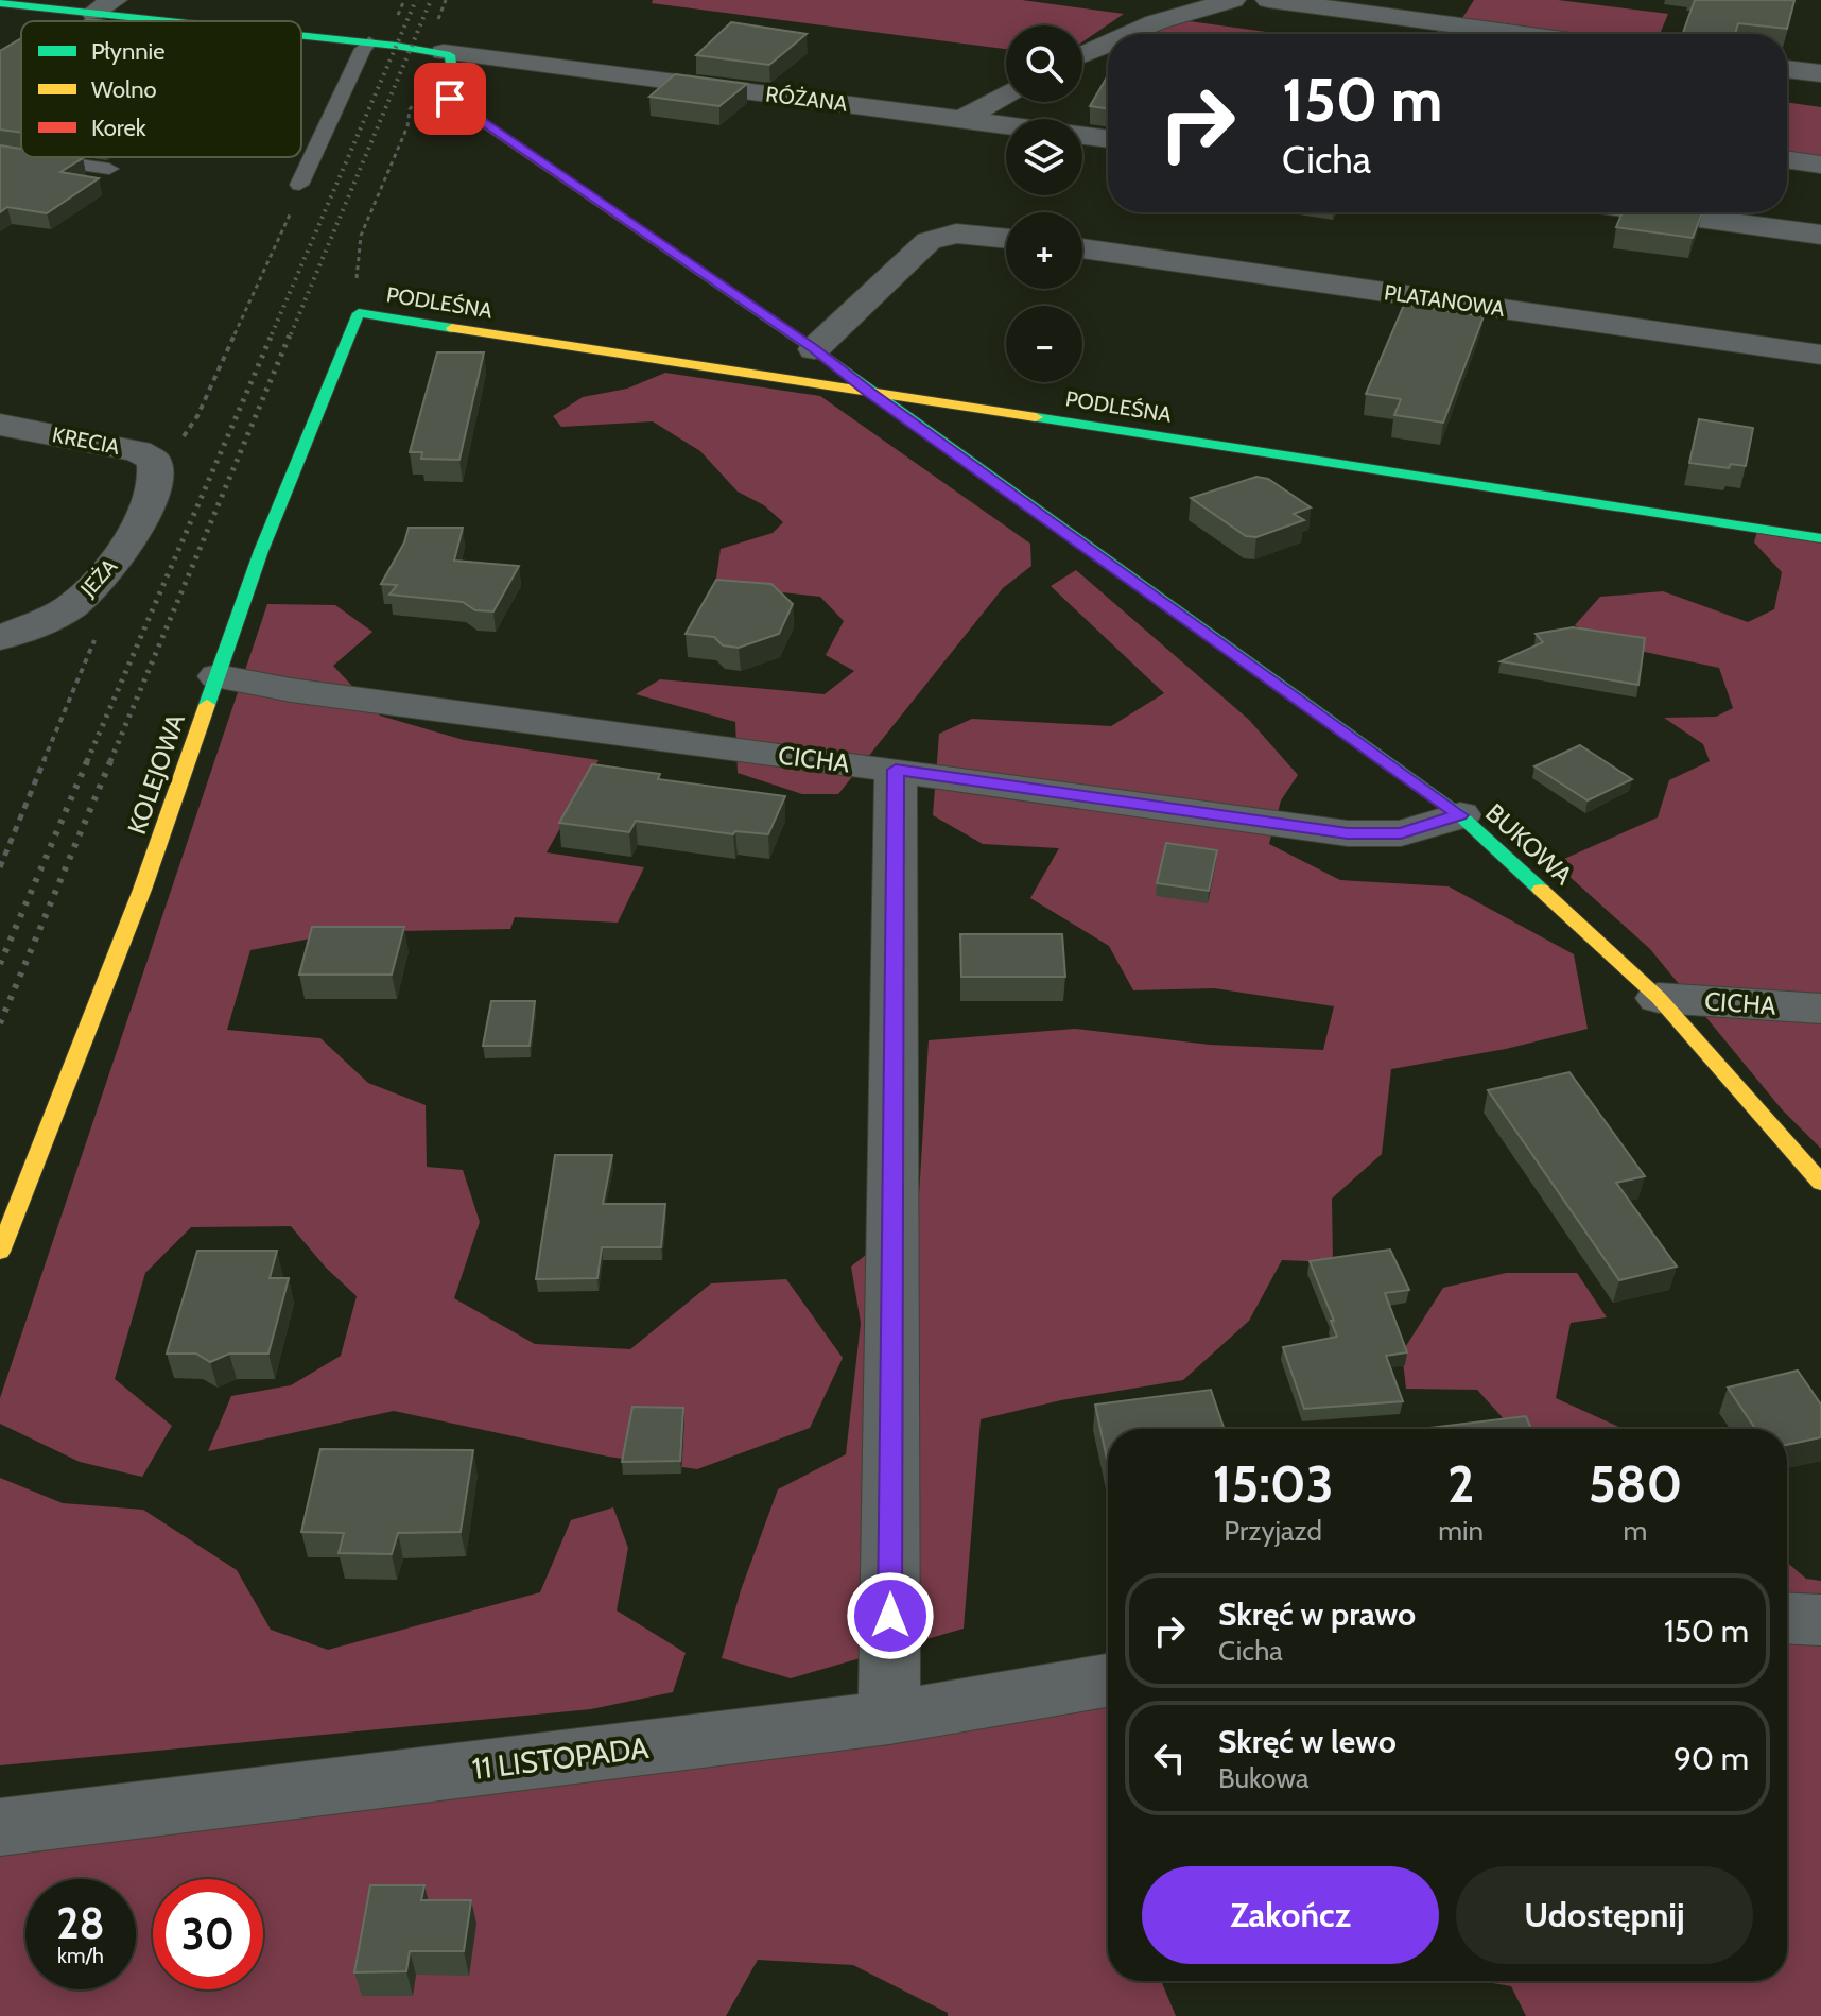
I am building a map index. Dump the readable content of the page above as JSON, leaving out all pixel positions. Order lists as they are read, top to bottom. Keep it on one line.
{"streets":{"street":["RÓŻANA","PLATANOWA","PODLEŚNA","KRECIA","JEŻA","CICHA","KOLEJOWA","BUKOWA","11 LISTOPADA"]},"crossings":[["PODLEŚNA","KOLEJOWA"],["PODLEŚNA","BUKOWA"],["KRECIA","JEŻA"],["CICHA","KOLEJOWA"],["CICHA","BUKOWA"]],"legend":["Płynnie","Wolno","Korek"],"page":{"map_buttons":["+","−"],"turn":["150 m","Cicha"],"eta":["15:03","Przyjazd","2","min","580","m"],"list":[{"name":"Skręć w prawo","note":"Cicha","value":"150 m"},{"name":"Skręć w lewo","note":"Bukowa","value":"90 m"}],"buttons":["Zakończ","Udostępnij"],"speed":"28 km/h","limit":"30"}}
